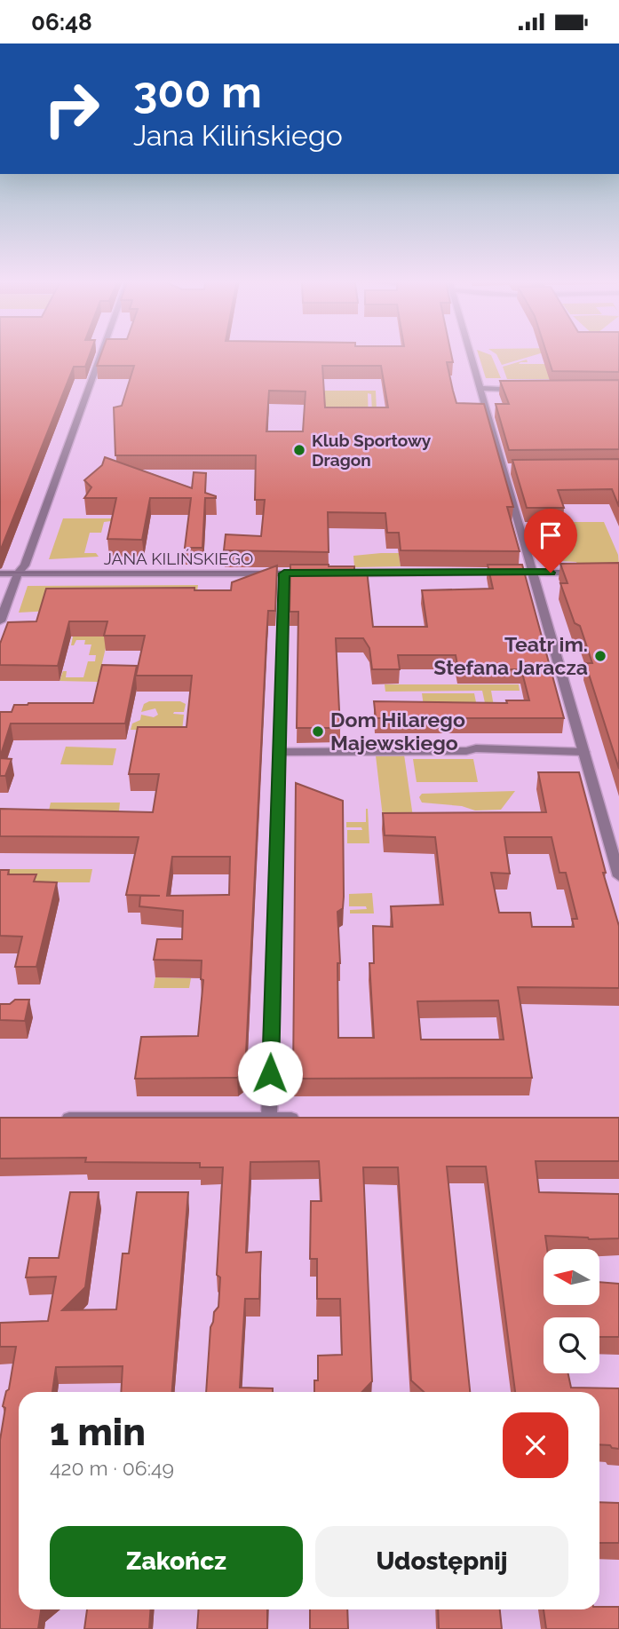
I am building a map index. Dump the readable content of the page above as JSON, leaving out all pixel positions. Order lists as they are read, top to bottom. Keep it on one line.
{"streets":{"street":["JANA KILIŃSKIEGO"]},"places":["Klub Sportowy Dragon","Teatr im. Stefana Jaracza","Dom Hilarego Majewskiego"],"north":"left","page":{"status":"06:48","turn":["300 m","Jana Kilińskiego"],"heading":["1 min","420 m · 06:49"],"buttons":["Zakończ","Udostępnij"]}}
